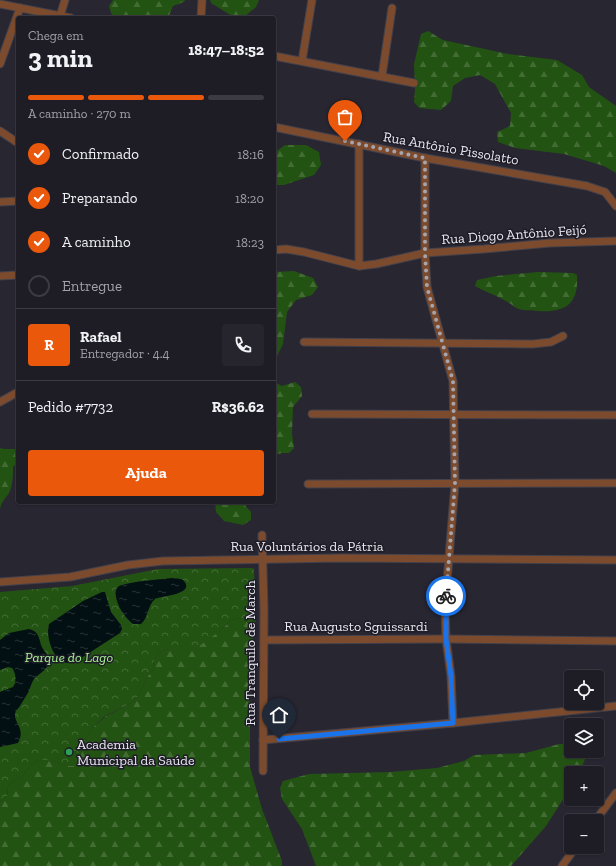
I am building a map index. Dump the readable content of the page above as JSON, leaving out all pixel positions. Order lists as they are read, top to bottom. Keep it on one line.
{"streets":{"street":["Rua Antônio Pissolatto","Rua Diogo Antônio Feijó","Rua Voluntários da Pátria","Rua Augusto Sguissardi","Rua Tranquilo de March"]},"crossings":[["Rua Voluntários da Pátria","Rua Tranquilo de March"],["Rua Augusto Sguissardi","Rua Tranquilo de March"]],"parks":["Parque do Lago"],"places":["Academia Municipal da Saúde"],"page":{"heading":["3 min","Chega em","18:47–18:52"],"panel":["Rafael","Entregador · 4.4","Pedido #7732","R$36.62"],"bar":"A caminho · 270 m","list":[["Confirmado","18:16"],["Preparando","18:20"],["A caminho","18:23"],"Entregue"],"round":"R","buttons":"Ajuda","map_buttons":["+","−"]}}
